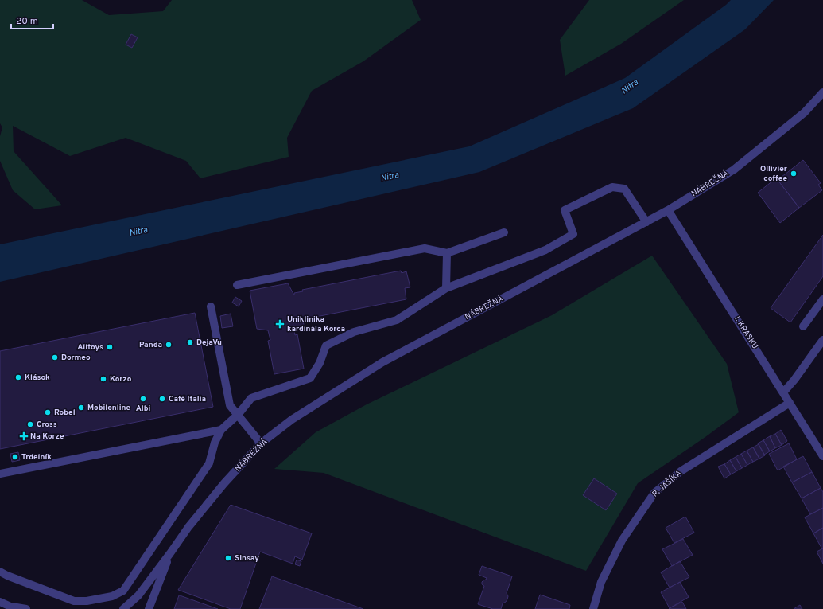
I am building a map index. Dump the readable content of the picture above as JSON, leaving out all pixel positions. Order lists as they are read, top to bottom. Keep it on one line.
{"streets":{"street":["NÁBREŽNÁ","I. KRASKU","R. JAŠÍKA"]},"crossings":[["NÁBREŽNÁ","I. KRASKU"],["I. KRASKU","R. JAŠÍKA"]],"water":["Nitra"],"places":{"other":["Ollivier coffee","DejaVu","Panda","Alltoys","Dormeo","Klások","Korzo","Albi","Café Italia","Mobilonline","Robel","Cross","Trdelník","Sinsay"],"health":["Uniklinika kardinála Korca","Na Korze"]},"scale_bar":"20 m"}
